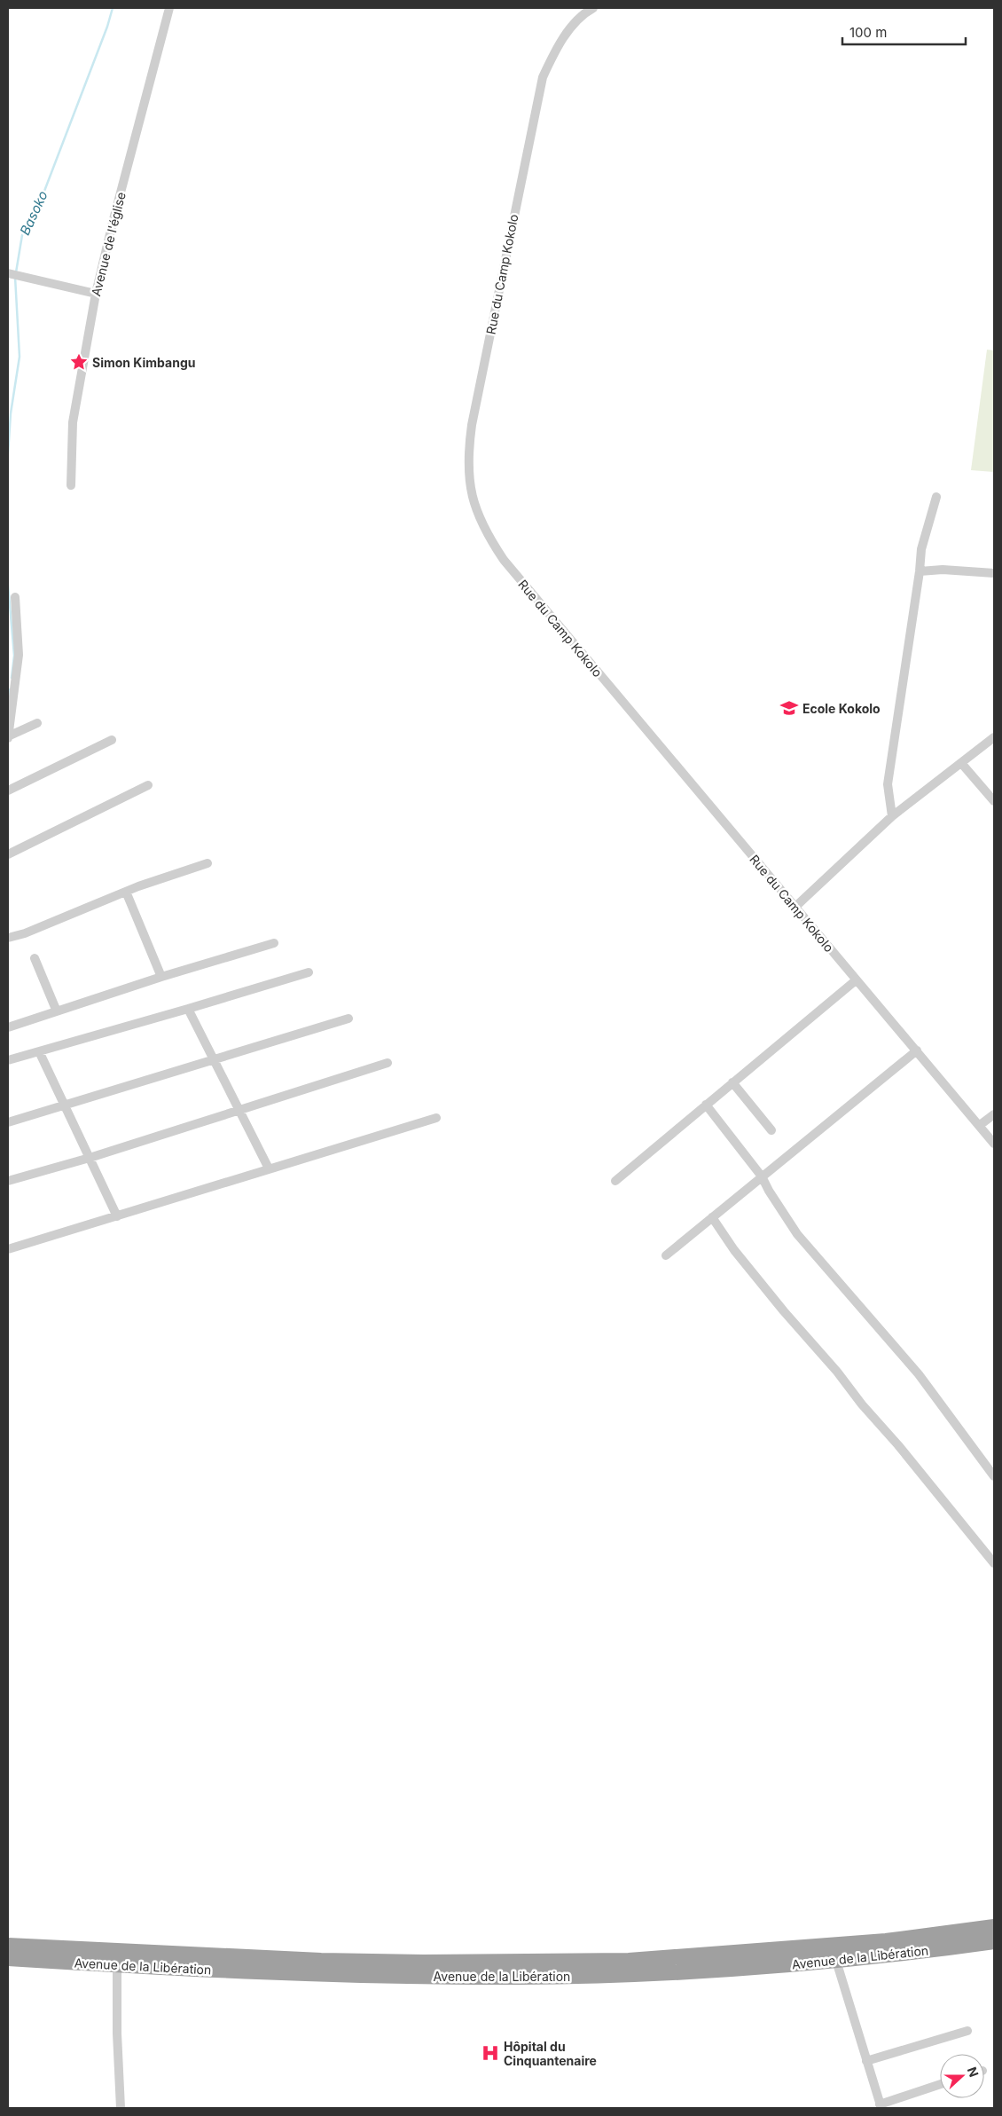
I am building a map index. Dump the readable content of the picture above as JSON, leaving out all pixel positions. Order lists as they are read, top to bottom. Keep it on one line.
{"streets":{"highway":["Avenue de la Libération"],"street":["Avenue de l'église","Rue du Camp Kokolo"]},"water":["Basoko"],"places":{"place":["Simon Kimbangu"],"school or university":["Ecole Kokolo"],"hospital":["Hôpital du Cinquantenaire"]},"scale_bar":"100 m","north":"right"}
